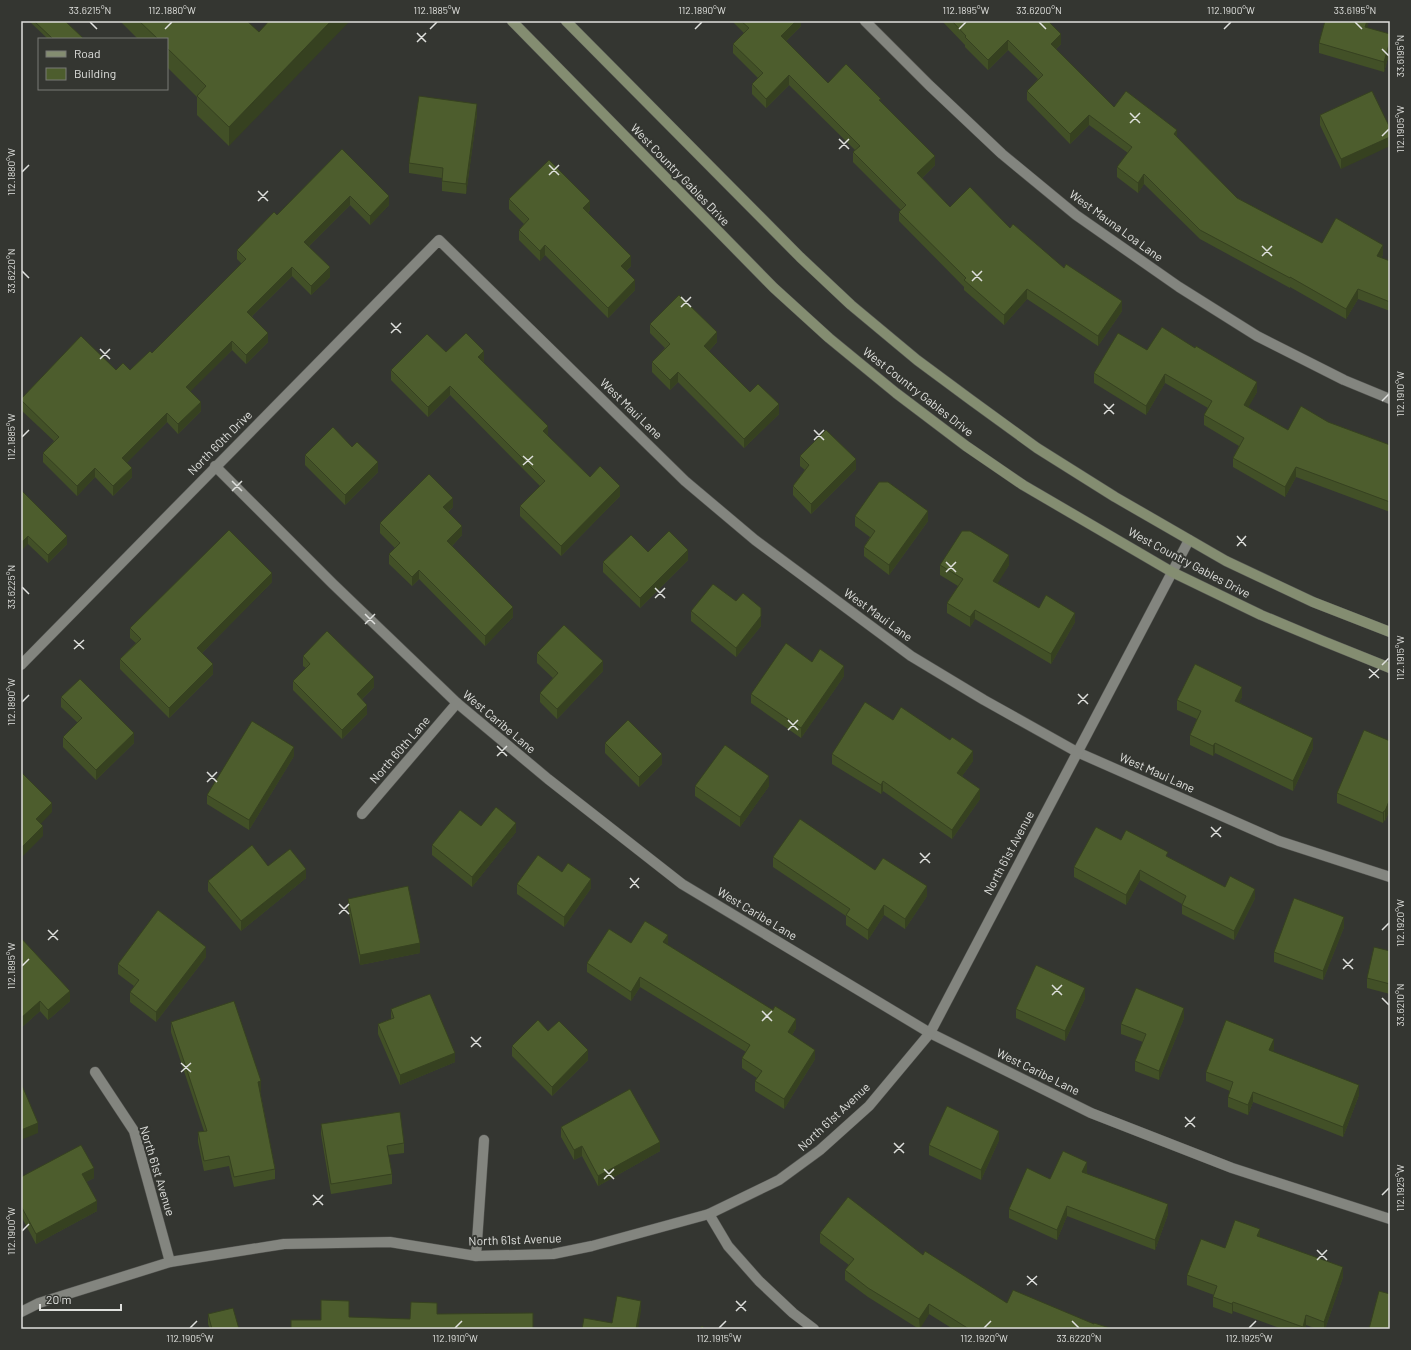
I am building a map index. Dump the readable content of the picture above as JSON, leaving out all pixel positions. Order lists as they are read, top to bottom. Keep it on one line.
{"streets":{"street":["West Country Gables Drive","West Mauna Loa Lane","West Maui Lane","North 60th Drive","West Caribe Lane","North 60th Lane","North 61st Avenue"]},"crossings":[["West Country Gables Drive","North 61st Avenue"],["West Maui Lane","North 60th Drive"],["West Maui Lane","North 61st Avenue"],["North 60th Drive","West Caribe Lane"],["West Caribe Lane","North 60th Lane"],["West Caribe Lane","North 61st Avenue"]],"legend":["Road","Building"],"scale_bar":"20 m","coordinates":["33.6215°N","112.1880°W","112.1885°W","112.1890°W","112.1895°W","33.6200°N","112.1900°W","33.6195°N","112.1905°W","33.6220°N","112.1910°W","33.6225°N","112.1915°W","112.1920°W","33.6210°N","112.1925°W"]}
